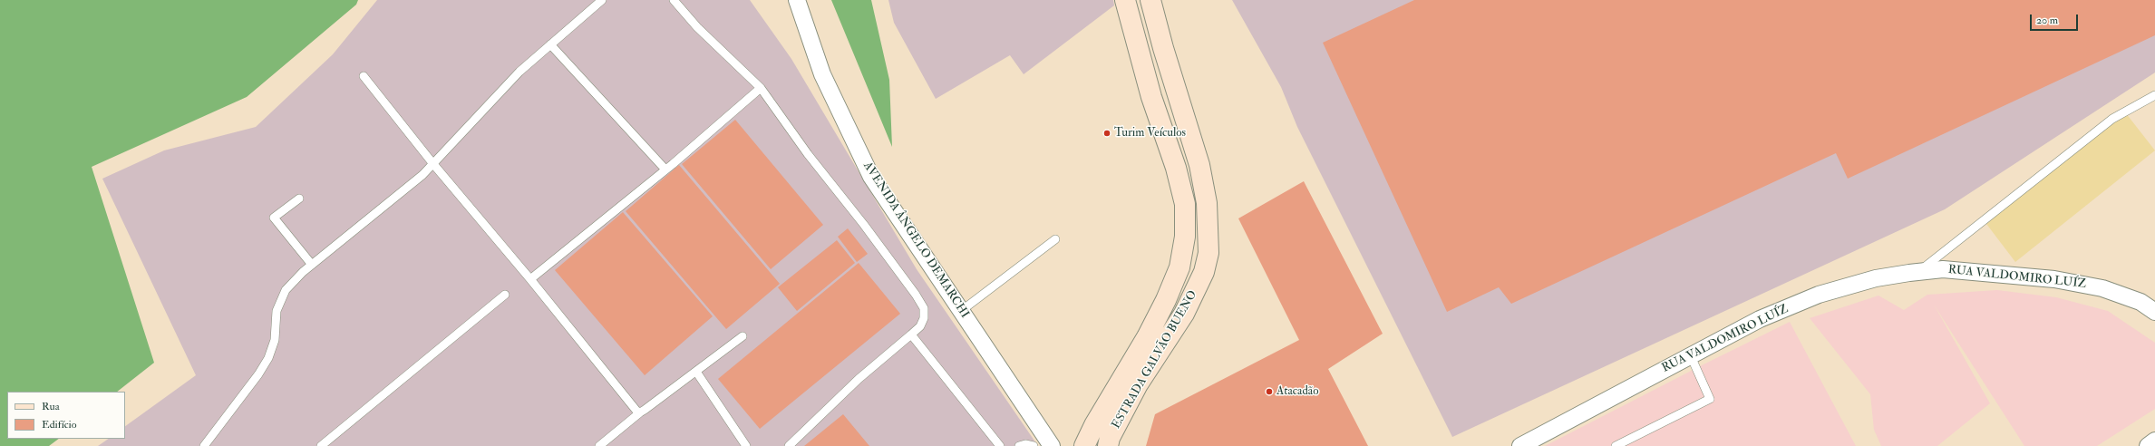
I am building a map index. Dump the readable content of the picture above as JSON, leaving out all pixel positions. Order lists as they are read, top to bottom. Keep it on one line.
{"streets":{"main road":["ESTRADA GALVÃO BUENO"],"street":["AVENIDA ÂNGELO DEMARCHI","RUA VALDOMIRO LUÍZ"]},"places":["Turim Veículos","Atacadão"],"legend":["Rua","Edifício"],"scale_bar":"20 m"}
